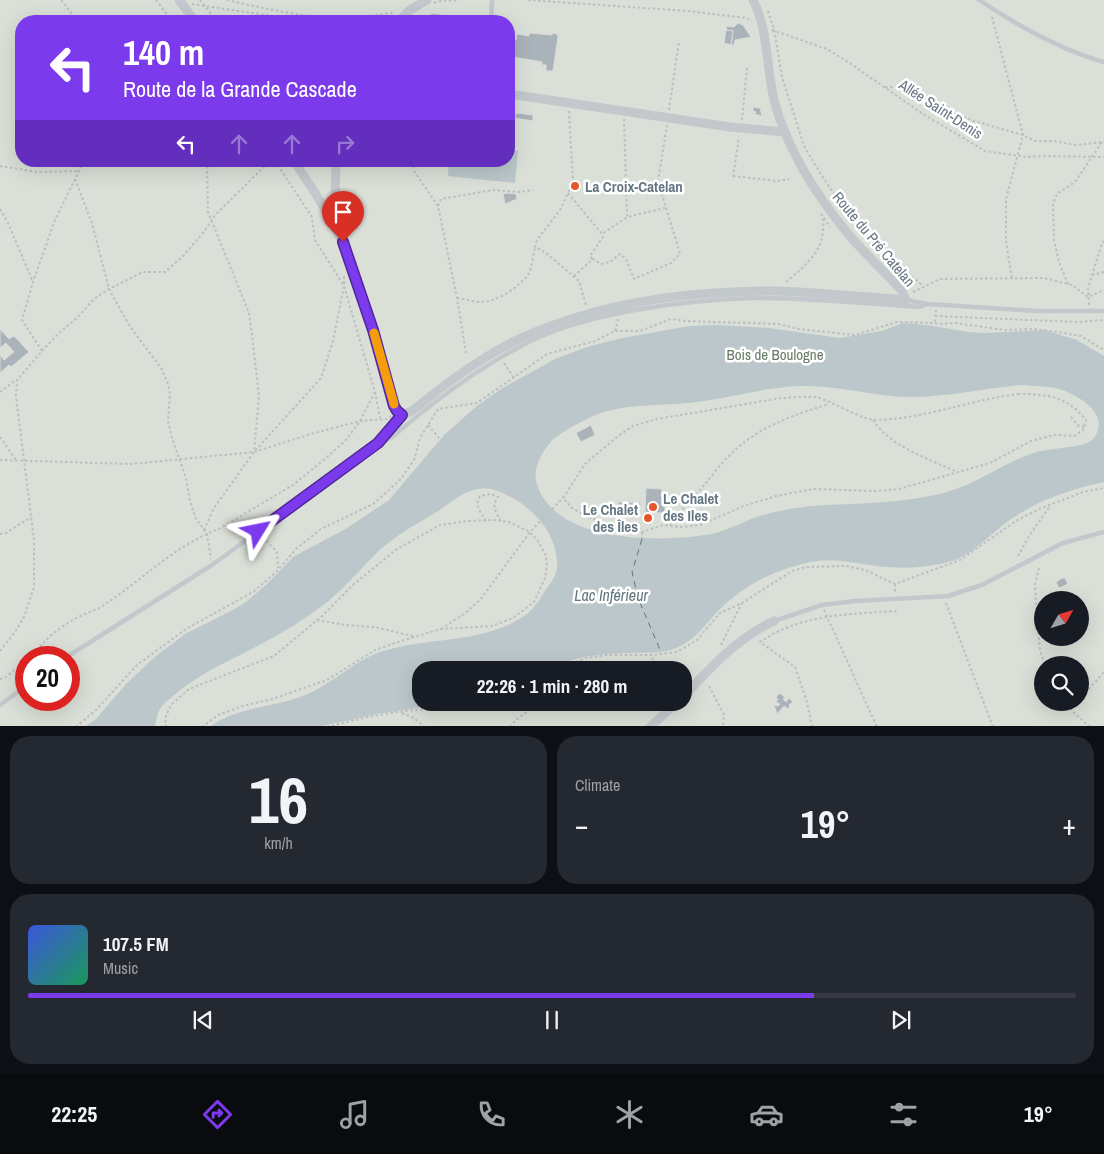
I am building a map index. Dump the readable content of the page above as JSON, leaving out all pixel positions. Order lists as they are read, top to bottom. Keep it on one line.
{"streets":{"street":["Route du Pré Catelan"],"path":["Allée Saint-Denis"]},"crossings":[["Allée Saint-Denis","Route du Pré Catelan"]],"water":["Lac Inférieur"],"parks":["Bois de Boulogne"],"places":["La Croix-Catelan","Le Chalet des Iles","Le Chalet des Îles"],"north":"top right","page":{"turn":["140 m","Route de la Grande Cascade"],"limit":"20","trip":"22:26 · 1 min · 280 m","tile":[["16","km/h"],"Climate"],"heat":["−","19°","+"],"song":["107.5 FM","Music"],"tabs":["22:25","19°"]}}
